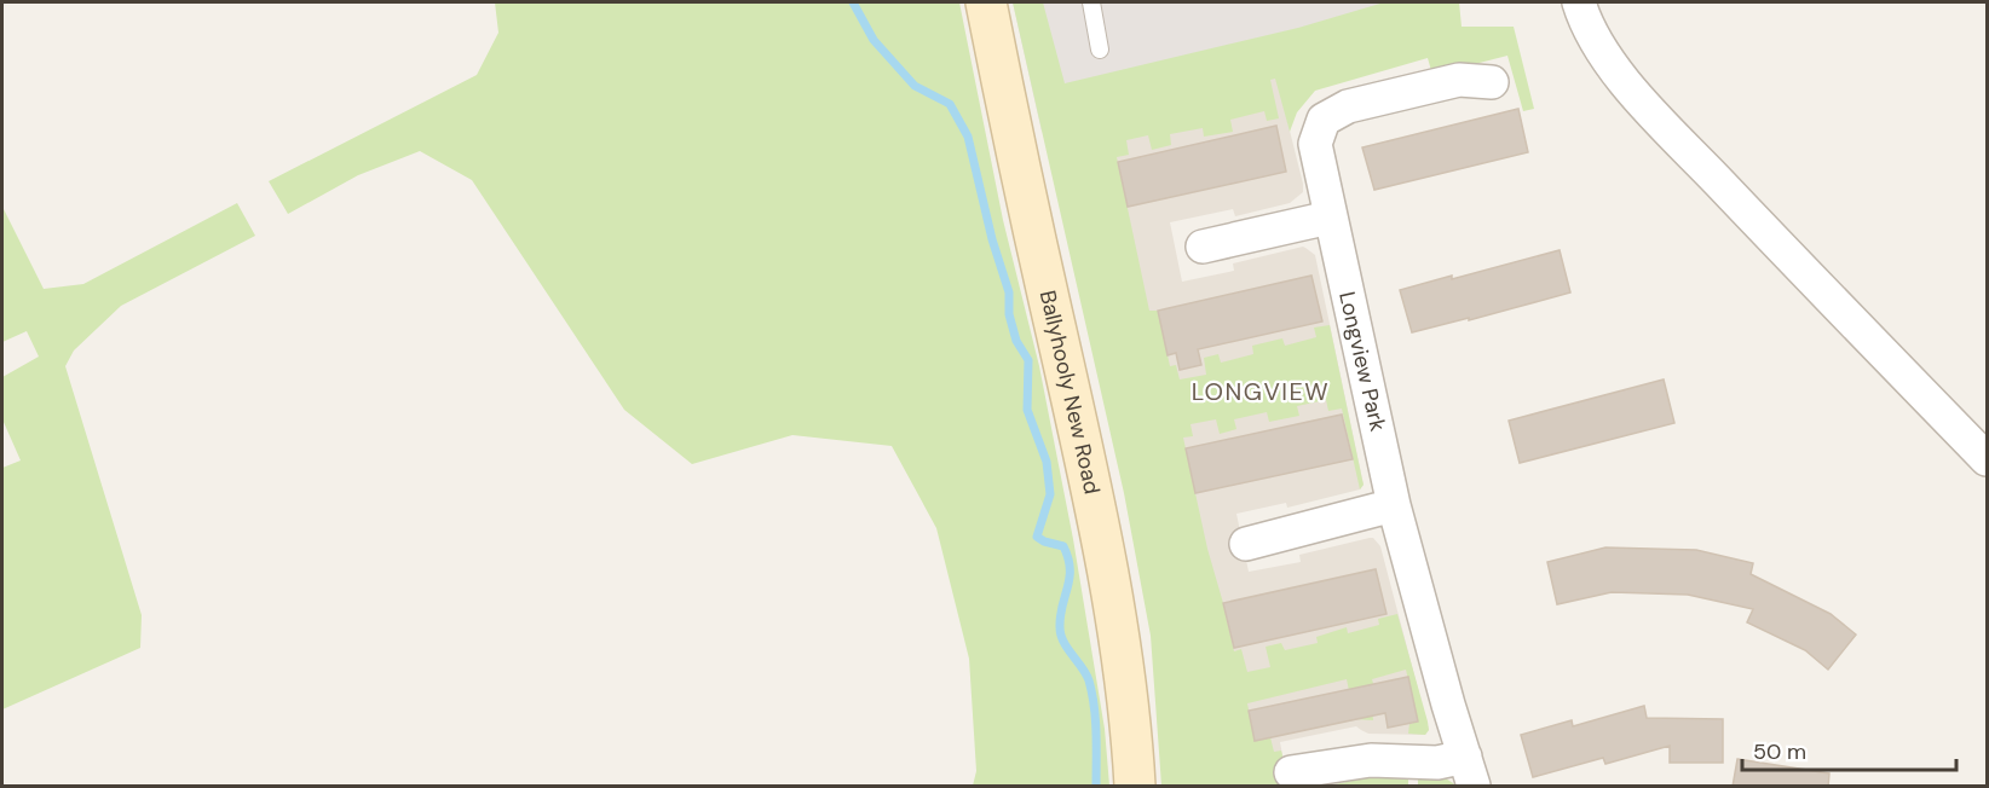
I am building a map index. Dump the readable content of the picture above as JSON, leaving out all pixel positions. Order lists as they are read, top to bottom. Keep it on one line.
{"streets":{"main road":["Ballyhooly New Road"],"street":["Longview Park"]},"districts":["LONGVIEW"],"scale_bar":"50 m"}
